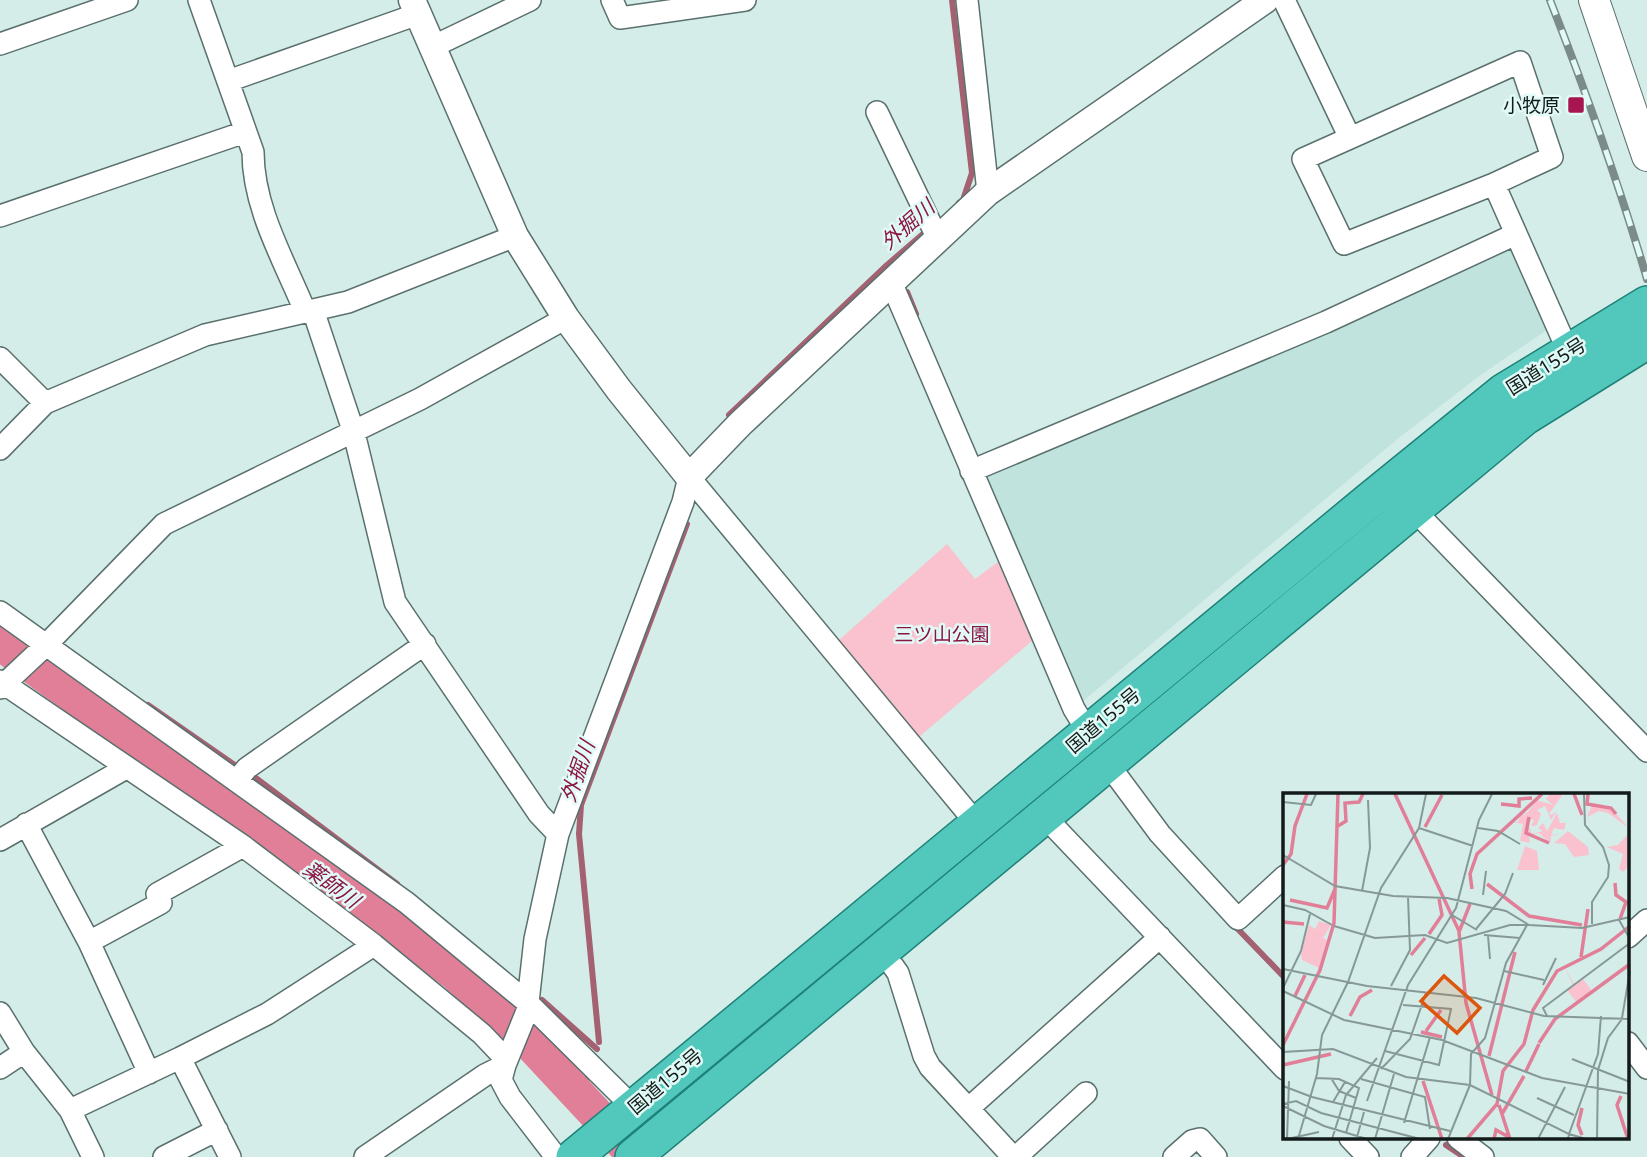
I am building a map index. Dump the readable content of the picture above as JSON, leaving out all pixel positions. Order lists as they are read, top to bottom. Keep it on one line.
{"streets":{"highway":["国道155号"]},"water":["外掘川","薬師川"],"parks":["三ツ山公園"],"places":{"transit":["小牧原"]}}
